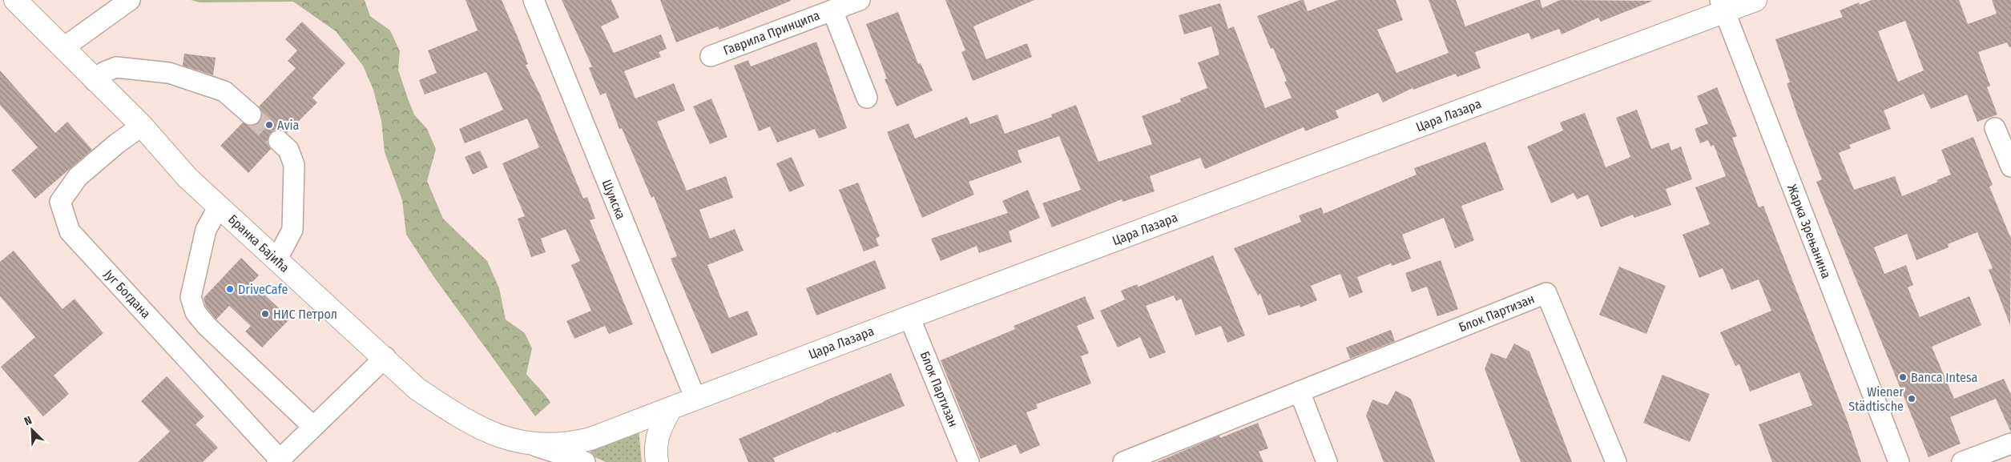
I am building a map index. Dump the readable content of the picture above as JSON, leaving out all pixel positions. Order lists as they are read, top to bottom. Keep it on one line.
{"streets":{"main road":["Цара Лазара","Бранка Бајића"],"street":["Гаврила Принципа","Шумска","Жарка Зрењанина","Југ Богдана","Блок Партизан"]},"crossings":[["Цара Лазара","Шумска"],["Цара Лазара","Жарка Зрењанина"],["Цара Лазара","Бранка Бајића"],["Цара Лазара","Блок Партизан"],["Бранка Бајића","Југ Богдана"]],"places":["Avia","DriveCafe","НИС Петрол","Banca Intesa","Wiener Städtische"],"north":"top left"}
